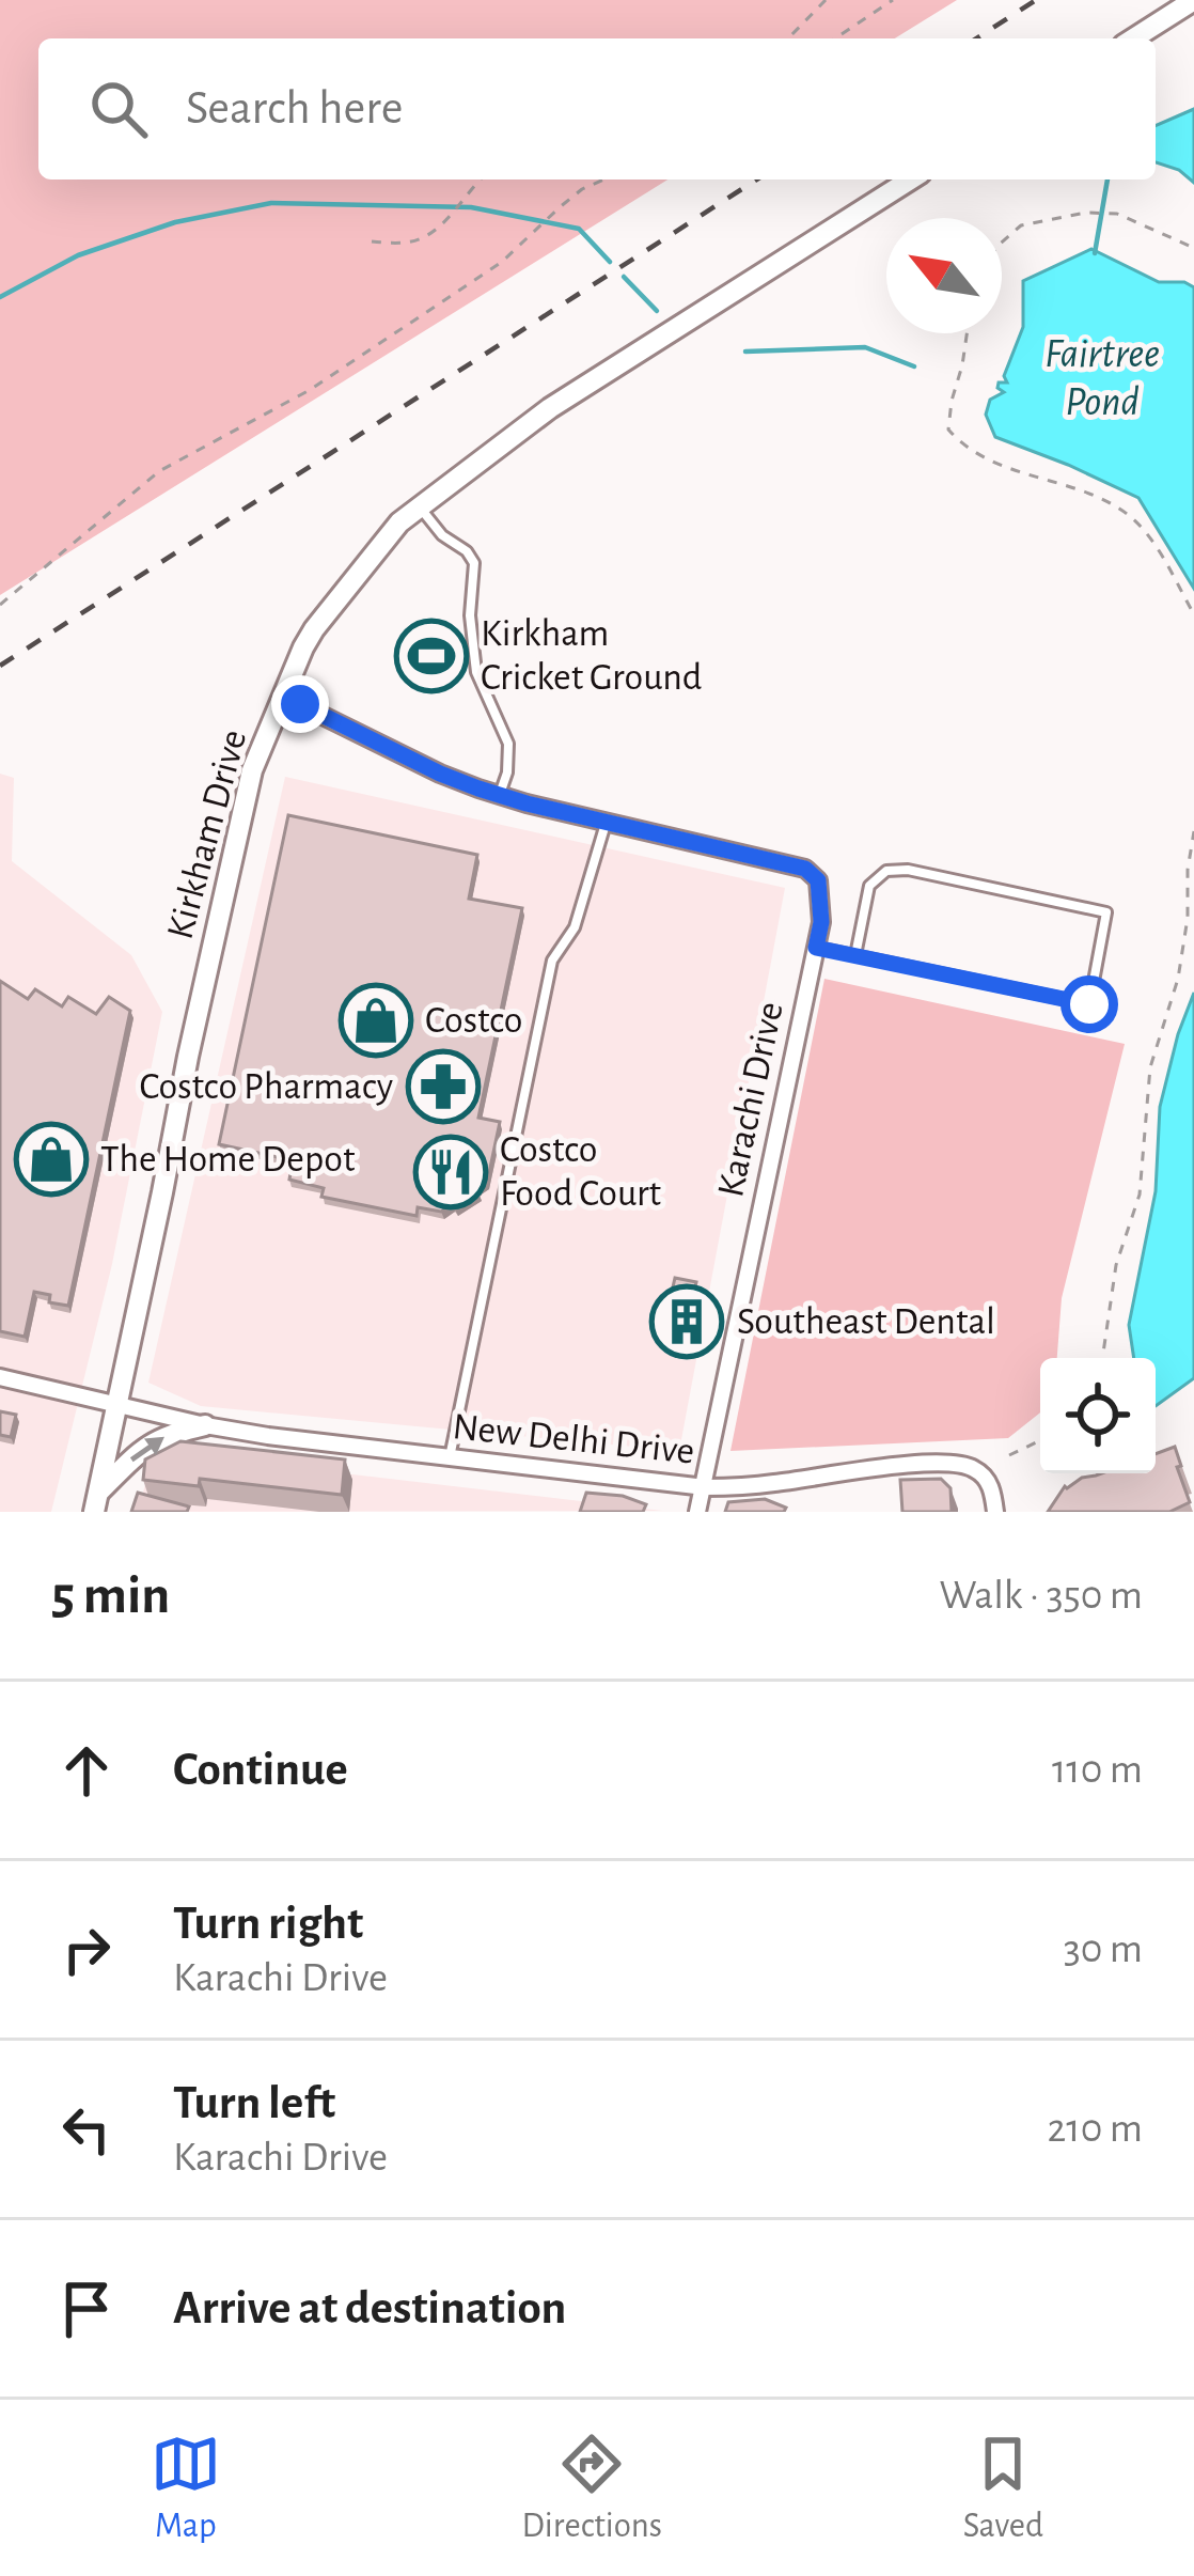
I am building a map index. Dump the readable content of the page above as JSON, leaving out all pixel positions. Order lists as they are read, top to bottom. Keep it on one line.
{"streets":{"street":["Kirkham Drive","Karachi Drive","New Delhi Drive"]},"crossings":[["Kirkham Drive","Karachi Drive"],["Kirkham Drive","New Delhi Drive"],["Karachi Drive","New Delhi Drive"]],"water":["Fairtree Pond"],"places":{"sports":["Kirkham Cricket Ground"],"shop":["Costco","The Home Depot"],"pharmacy":["Costco Pharmacy"],"restaurant":["Costco Food Court"],"building":["Southeast Dental"]},"north":"top left","page":{"search":"Search here","heading":["5 min","Walk · 350 m"],"list":[["Continue","110 m"],["Turn right","Karachi Drive","30 m"],["Turn left","Karachi Drive","210 m"],"Arrive at destination"],"nav":["Map","Directions","Saved"]}}
